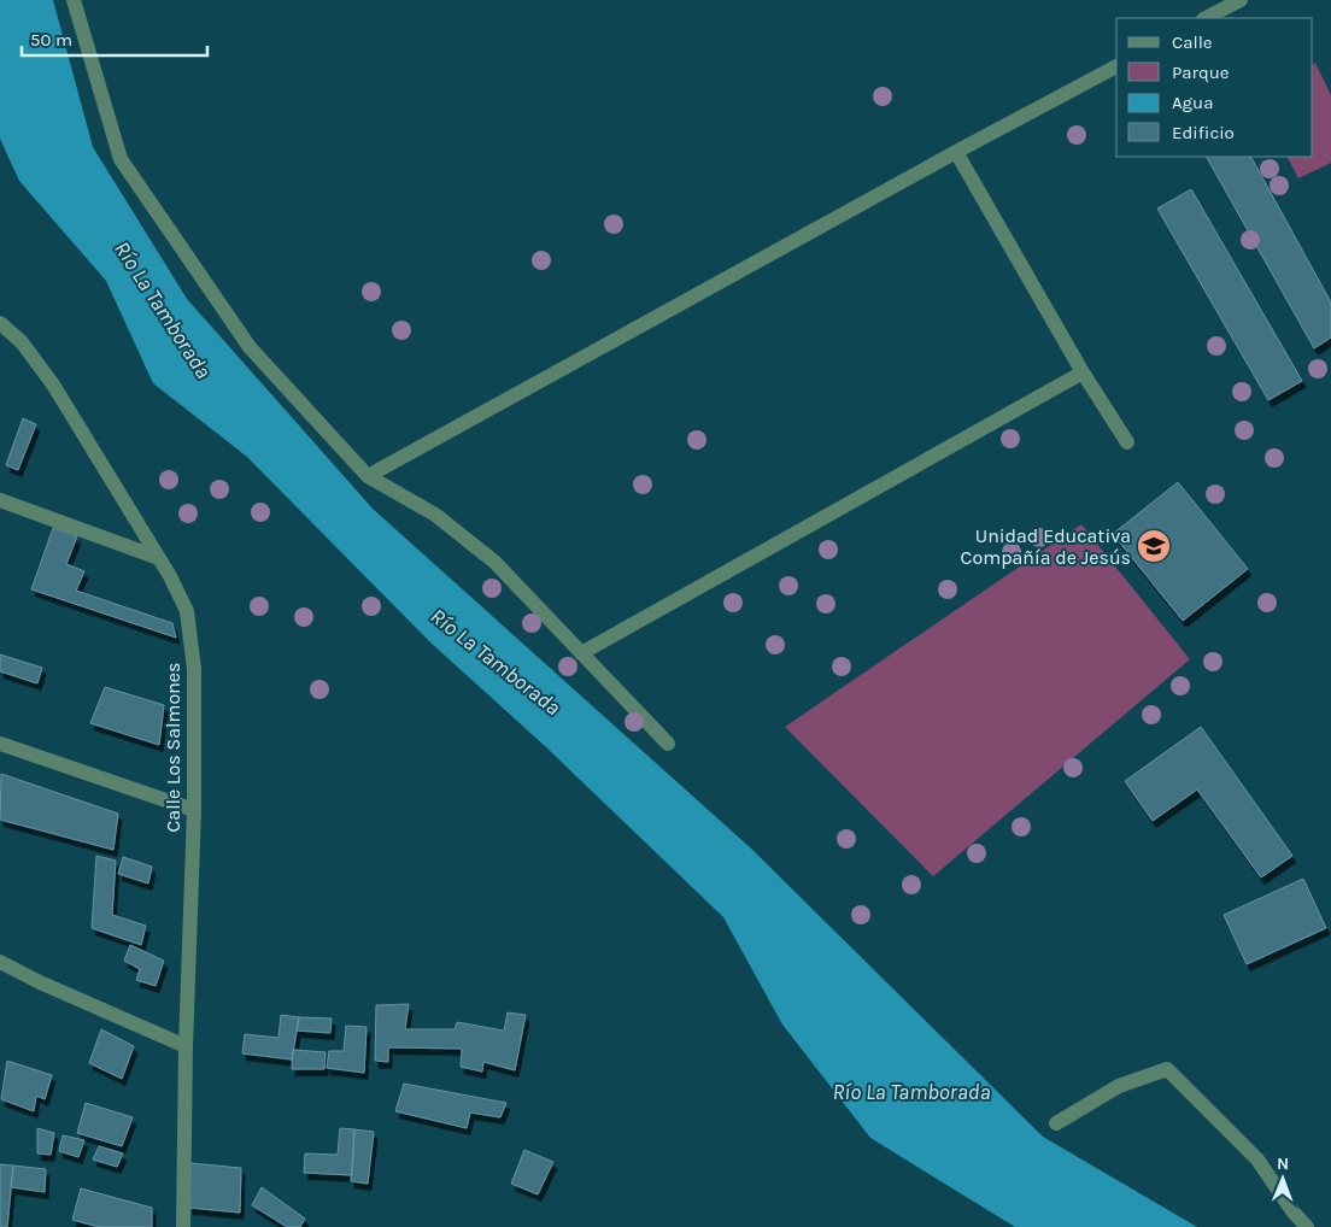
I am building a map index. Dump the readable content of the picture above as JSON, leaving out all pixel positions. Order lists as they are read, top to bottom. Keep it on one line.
{"streets":{"street":["Calle Los Salmones"]},"water":["Río La Tamborada"],"places":{"school or university":["Unidad Educativa Compañía de Jesús"]},"legend":["Calle","Parque","Agua","Edificio"],"scale_bar":"50 m","north":"top"}
